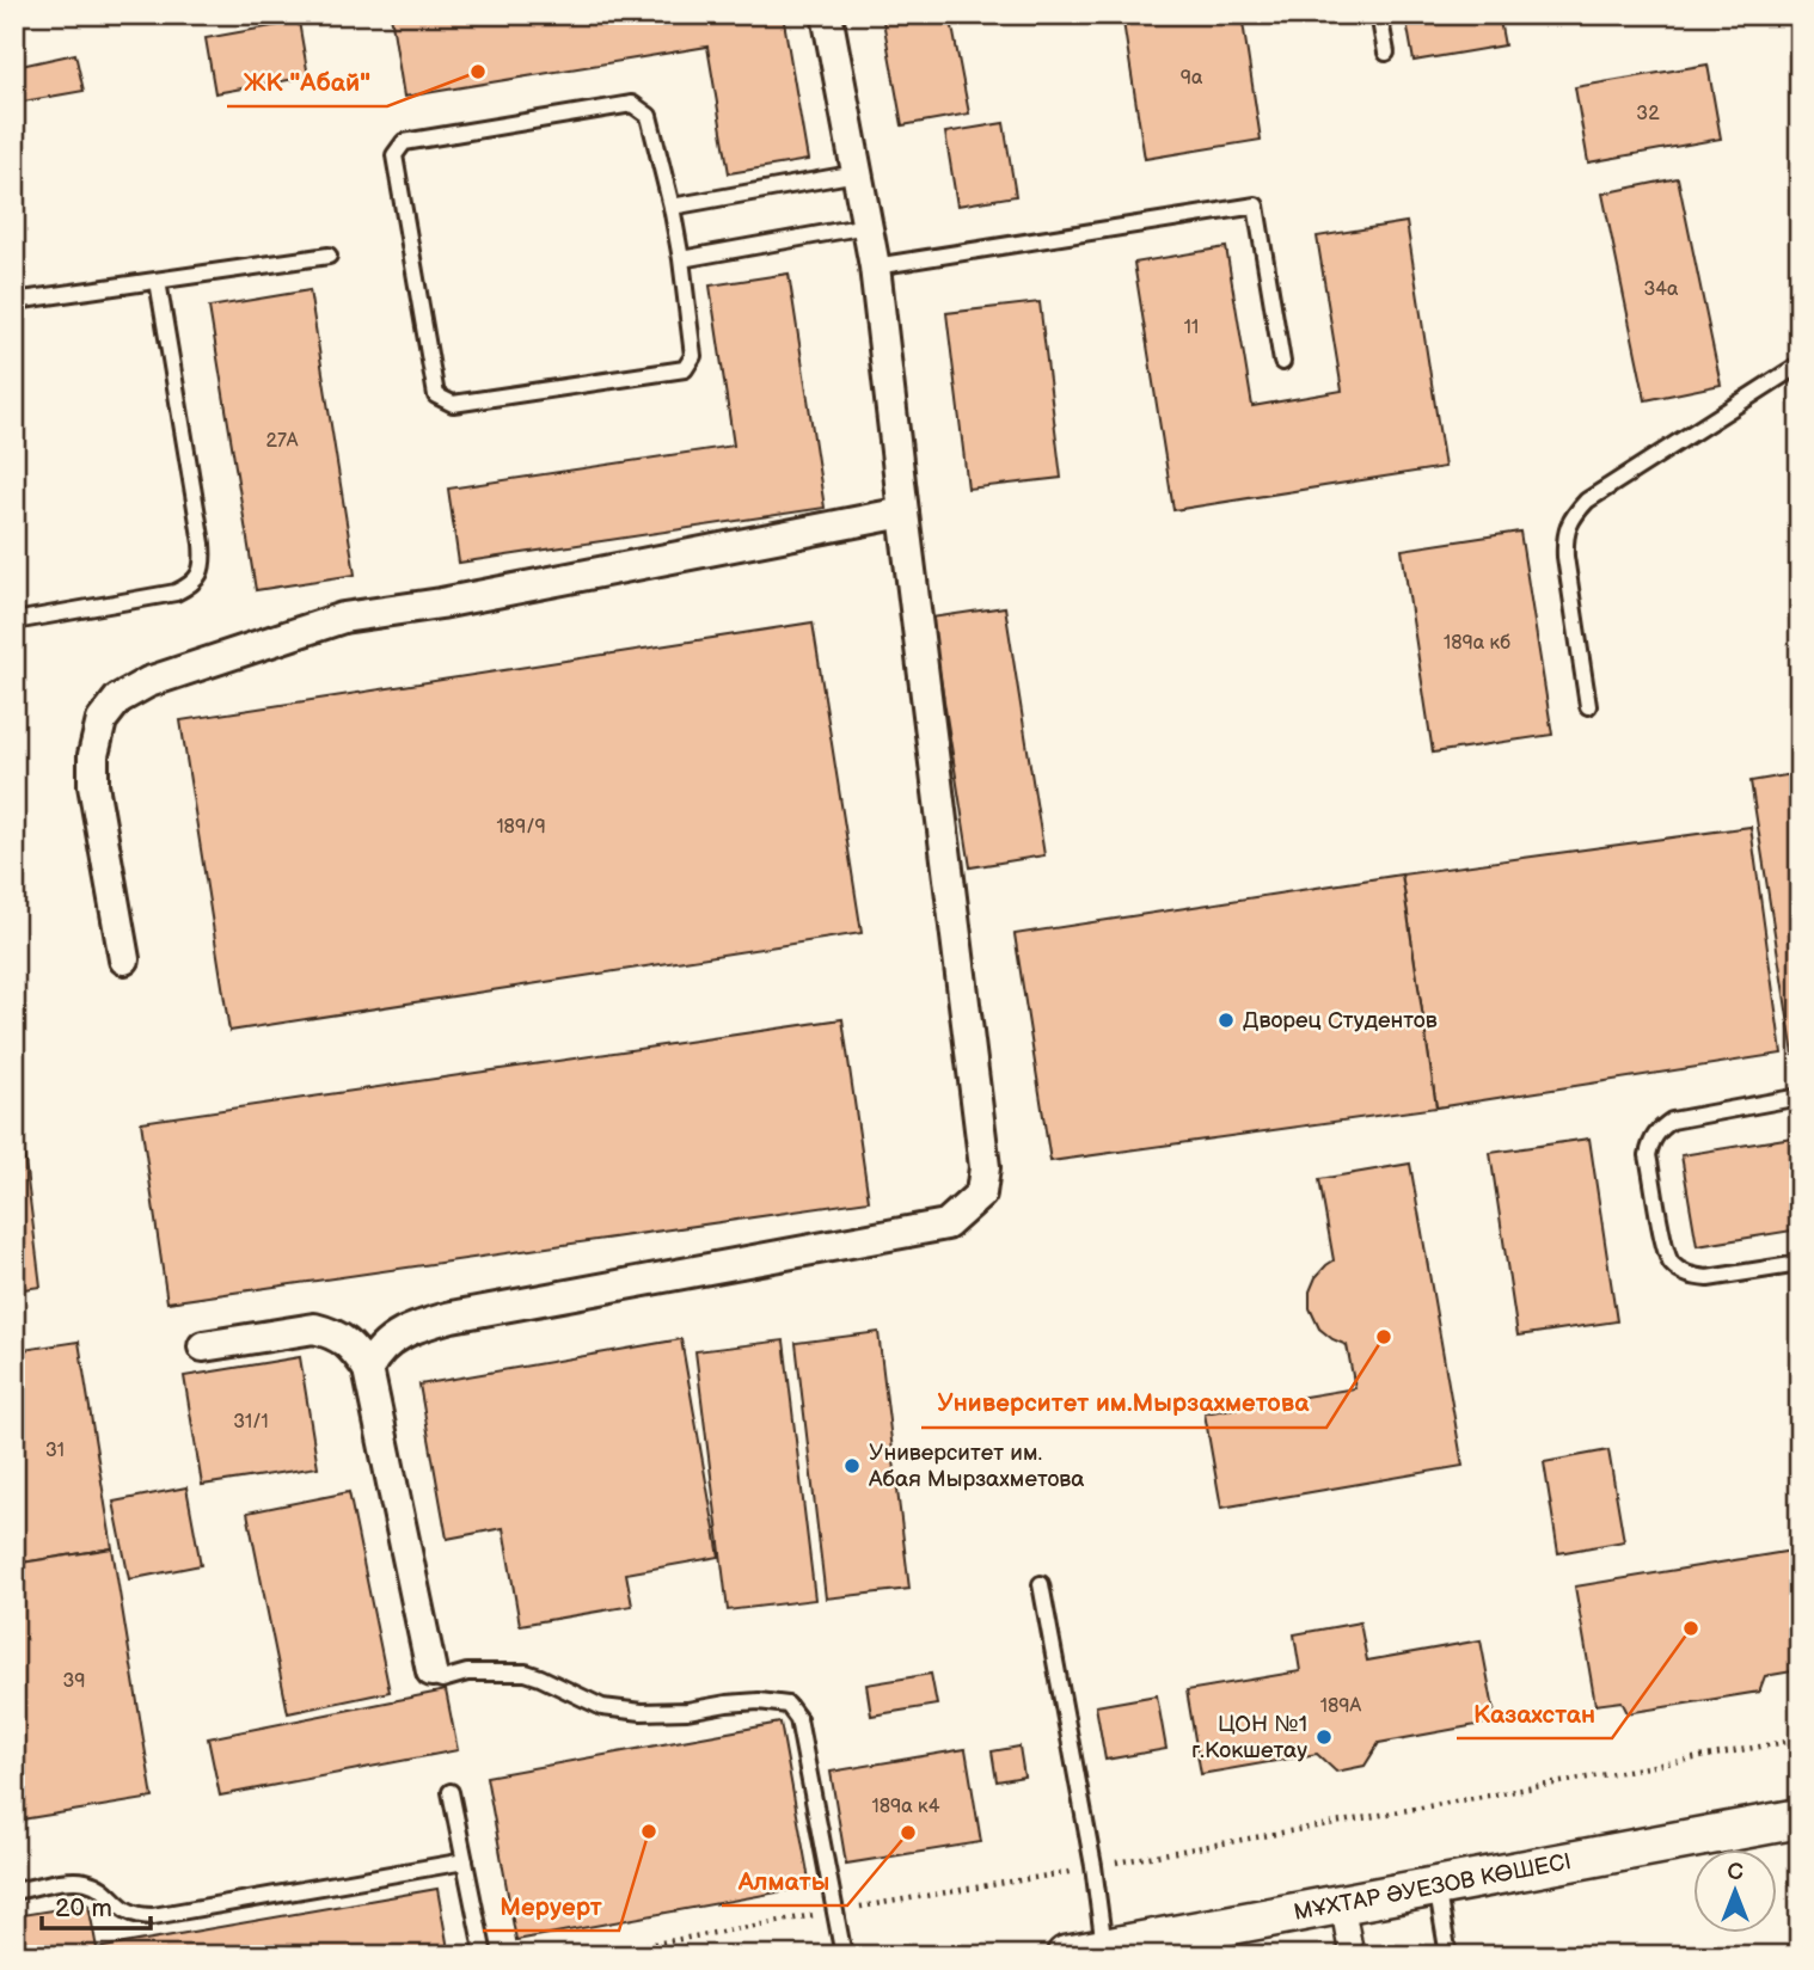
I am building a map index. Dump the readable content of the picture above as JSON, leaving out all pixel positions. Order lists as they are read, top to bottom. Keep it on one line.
{"streets":{"street":["МҰХТАР ӘУЕЗОВ КӨШЕСІ"]},"places":["ЖК \"Абай\"","Дворец Студентов","Университет им.Мырзахметова","Университет им. Абая Мырзахметова","Казахстан","ЦОН №1 г.Кокшетау","Меруерт","Алматы"],"house_numbers":["9а","32","34а","11","27А","189а кб","189/9","31/1","31","39","189А","189а к4"],"scale_bar":"20 m","north":"top"}
